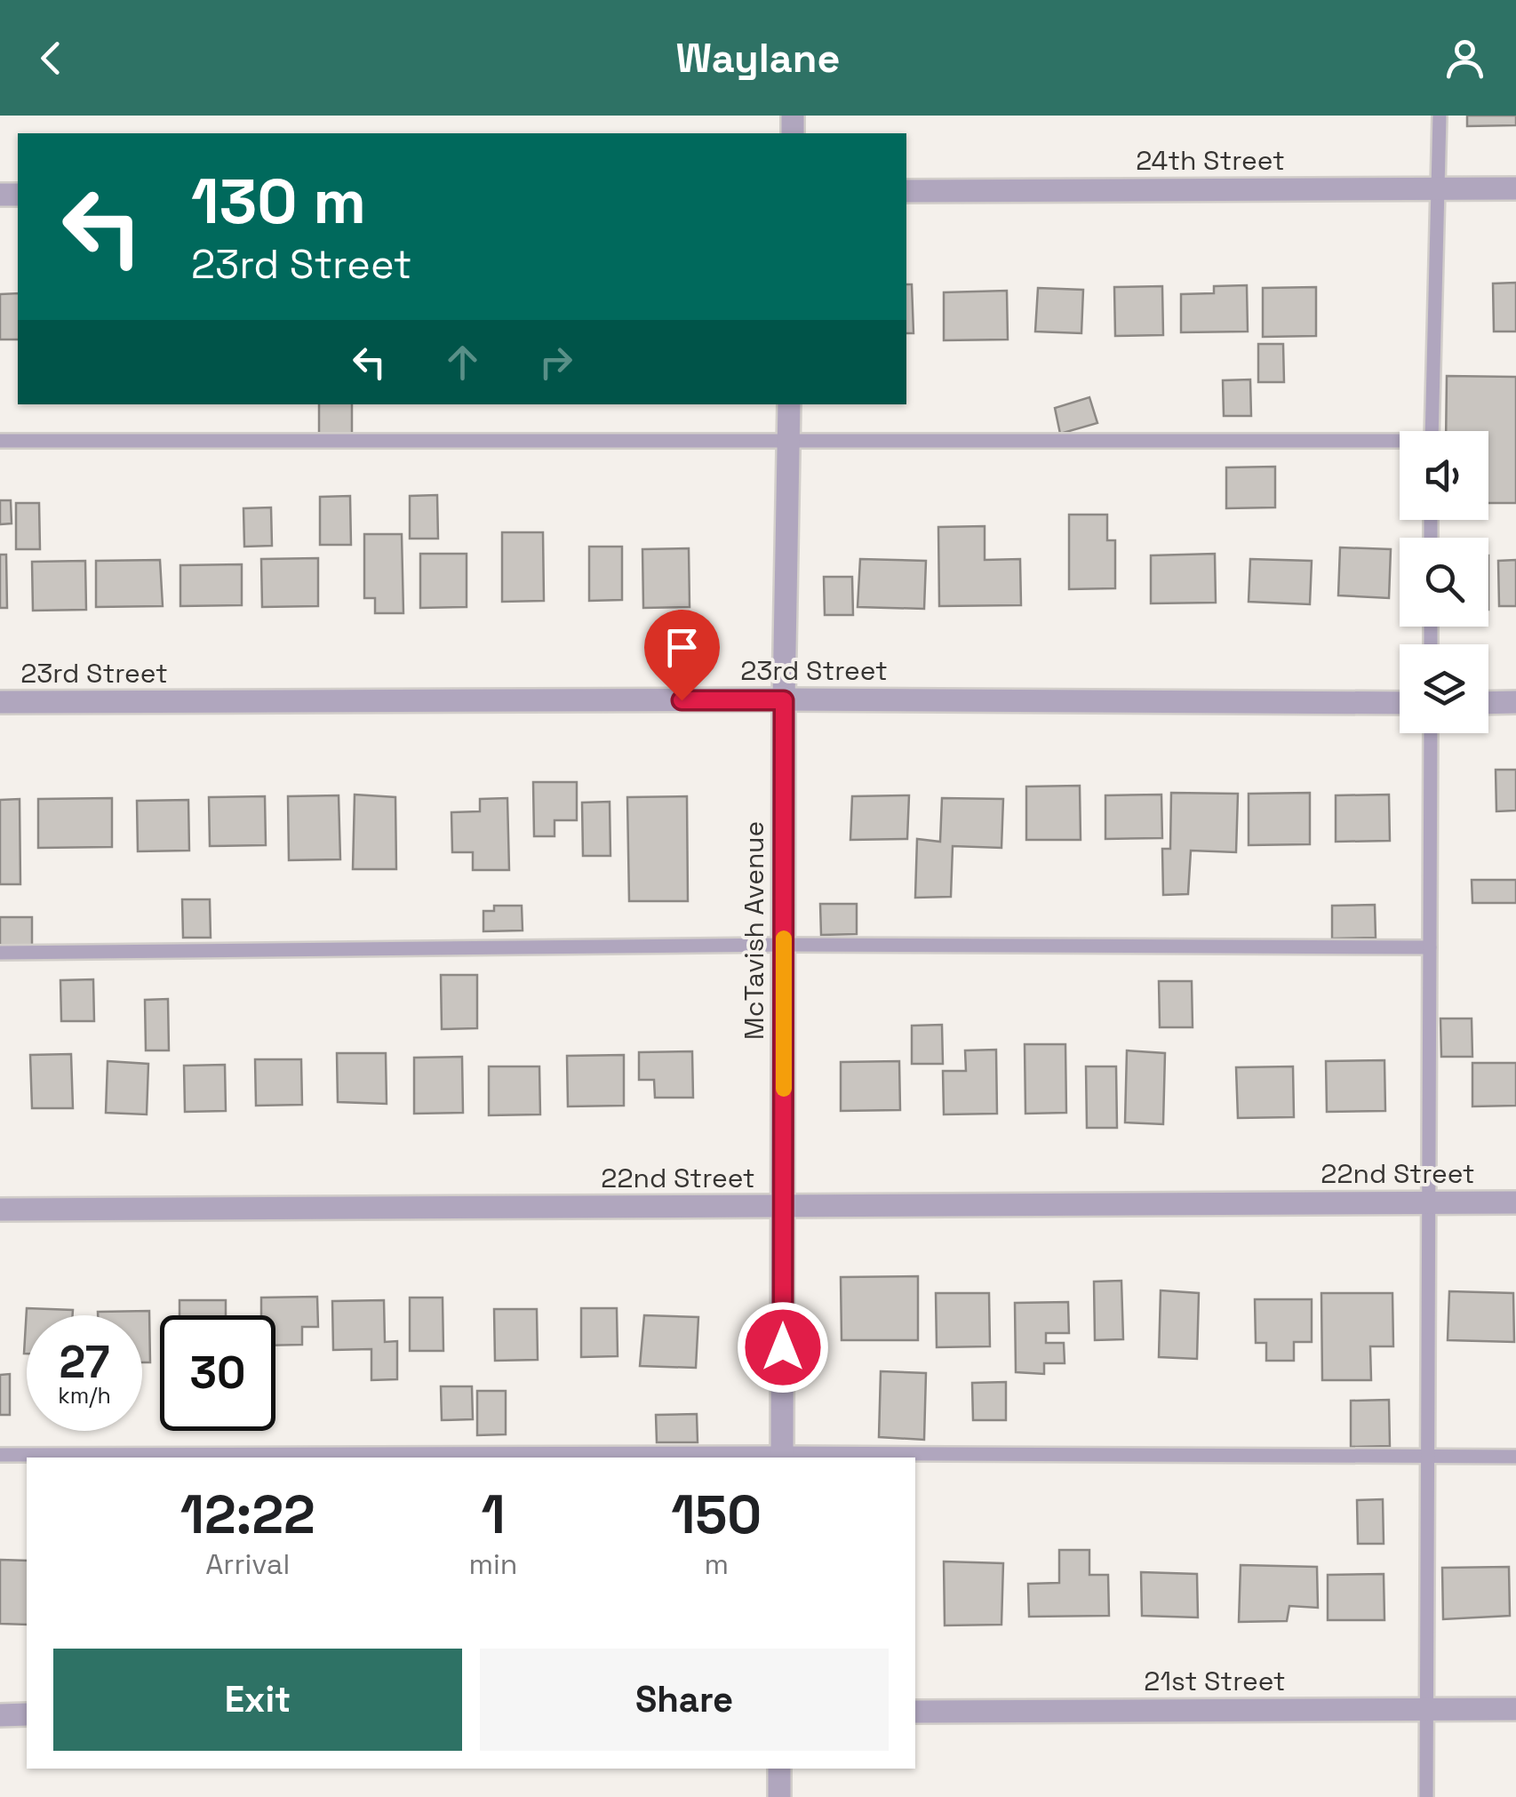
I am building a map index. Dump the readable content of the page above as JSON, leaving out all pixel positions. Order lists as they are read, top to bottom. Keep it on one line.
{"streets":{"street":["24th Street","23rd Street","McTavish Avenue","22nd Street","21st Street"]},"crossings":[["23rd Street","McTavish Avenue"],["McTavish Avenue","22nd Street"]],"page":{"header":"Waylane","turn":["130 m","23rd Street"],"speed":"27 km/h","limit":"30","eta":["12:22","Arrival","1","min","150","m"],"buttons":["Exit","Share"]}}
